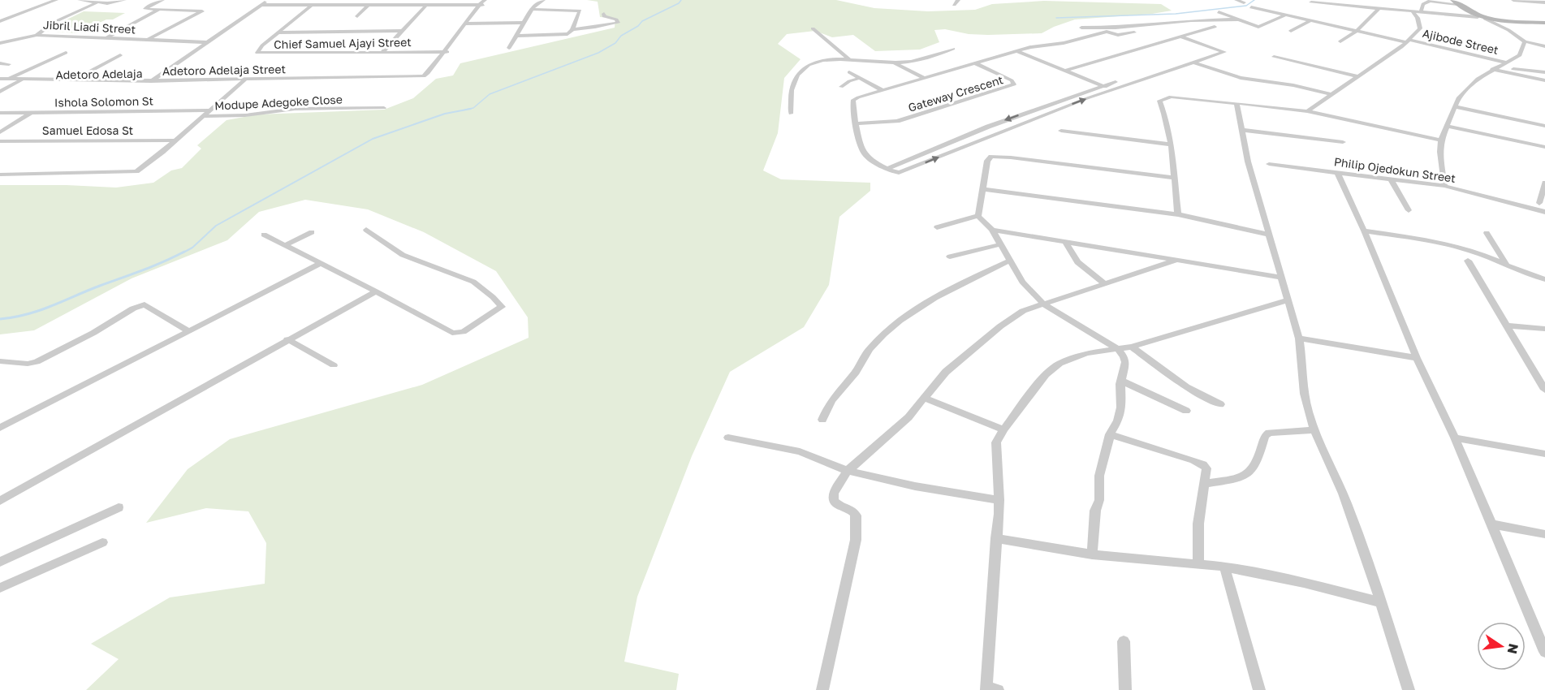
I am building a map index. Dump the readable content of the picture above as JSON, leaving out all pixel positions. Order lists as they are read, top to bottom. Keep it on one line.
{"streets":{"street":["Jibril Liadi Street","Ajibode Street","Chief Samuel Ajayi Street","Adetoro Adelaja Street","Adetoro Adelaja","Gateway Crescent","Ishola Solomon St","Modupe Adegoke Close","Samuel Edosa St","Philip Ojedokun Street"]},"crossings":[["Adetoro Adelaja Street","Adetoro Adelaja"]],"north":"right"}
